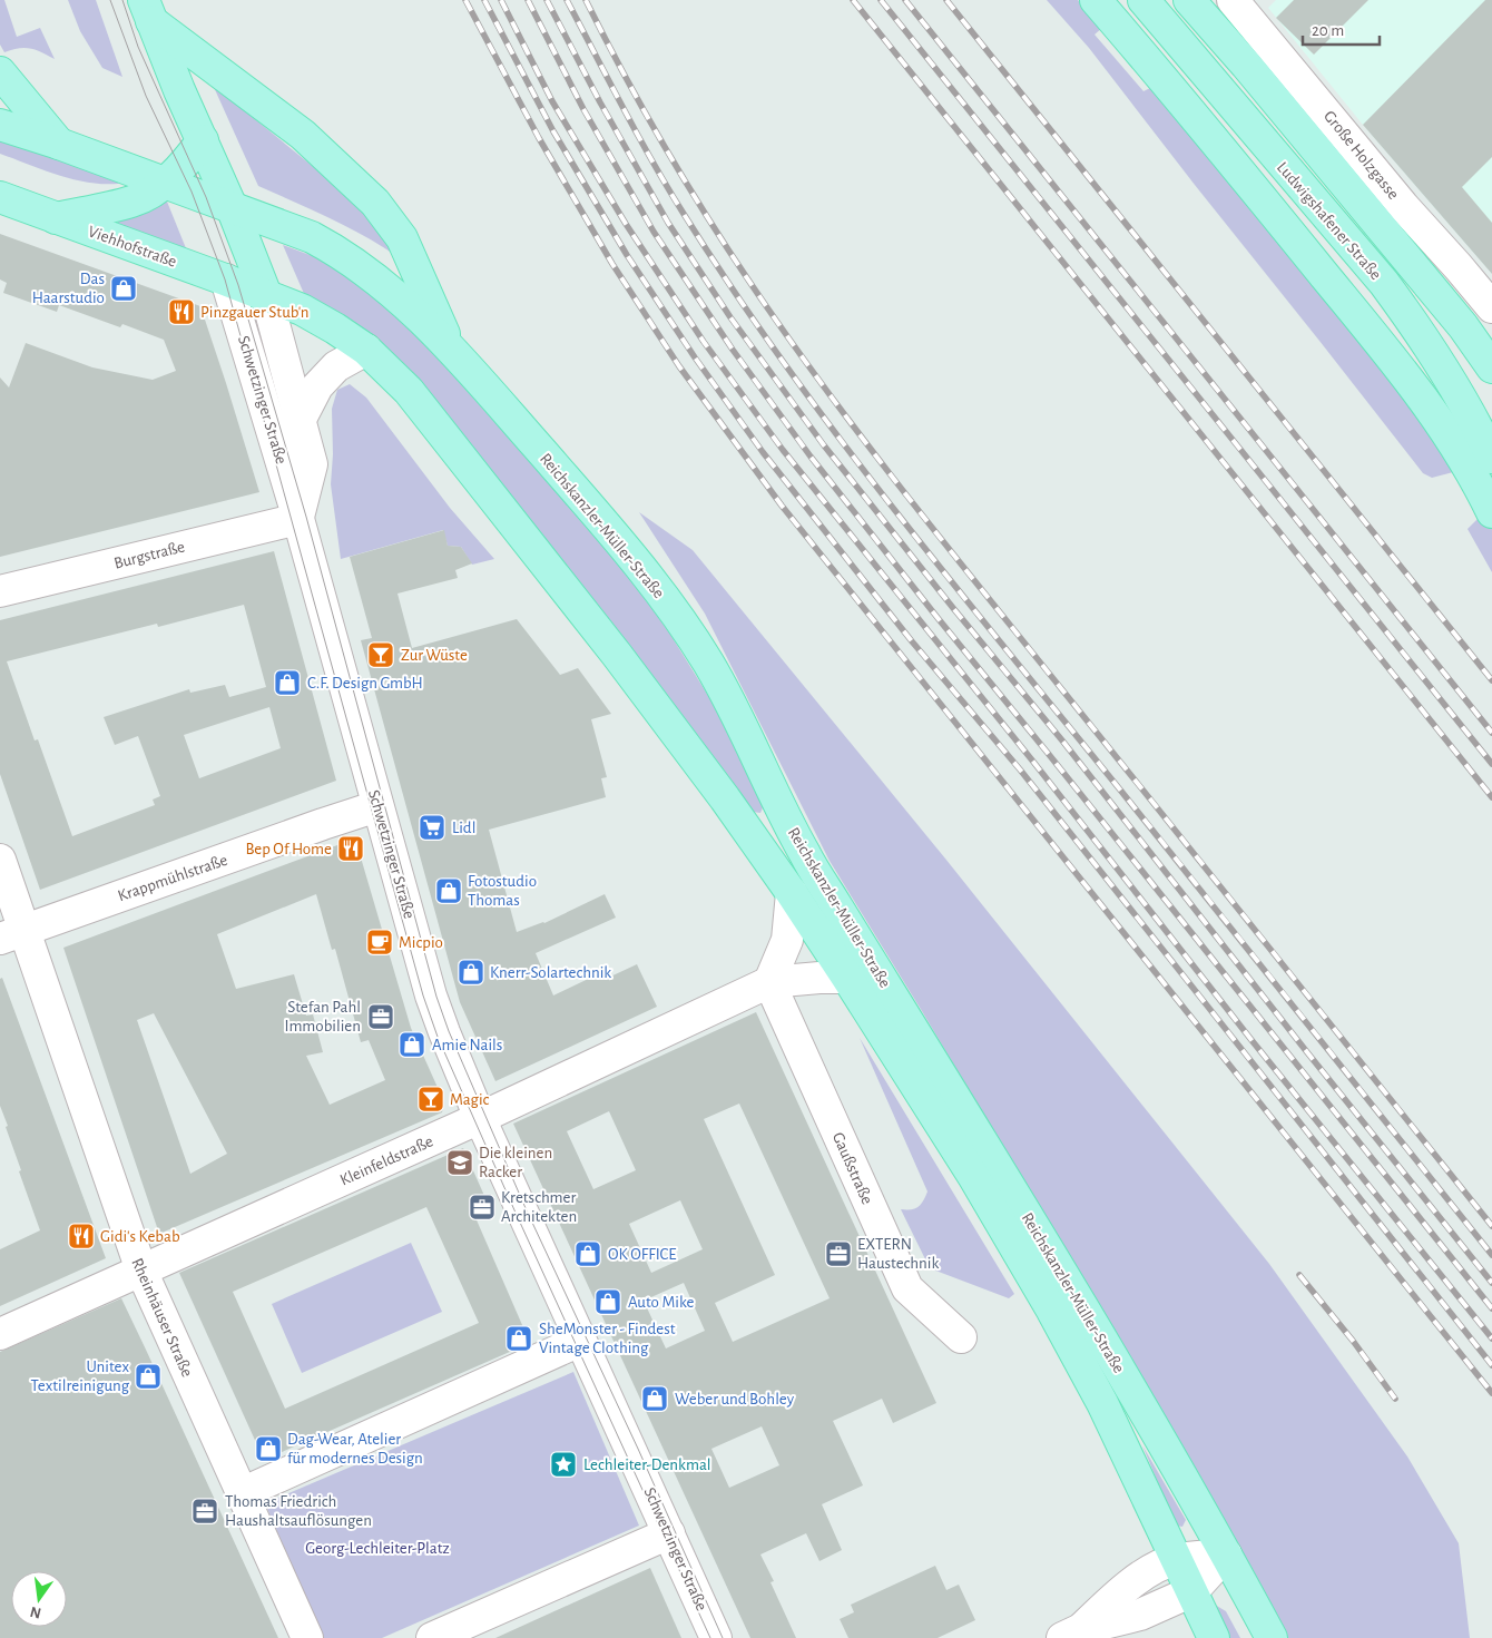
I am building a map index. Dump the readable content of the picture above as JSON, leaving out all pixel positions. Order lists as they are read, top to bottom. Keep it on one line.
{"streets":{"main road":["Ludwigshafener Straße","Viehhofstraße","Reichskanzler-Müller-Straße"],"street":["Große Holzgasse","Schwetzinger Straße","Burgstraße","Krappmühlstraße","Kleinfeldstraße","Gaußstraße","Rheinhäuser Straße"]},"crossings":[["Viehhofstraße","Schwetzinger Straße"],["Viehhofstraße","Reichskanzler-Müller-Straße"],["Schwetzinger Straße","Reichskanzler-Müller-Straße"],["Schwetzinger Straße","Burgstraße"],["Schwetzinger Straße","Krappmühlstraße"],["Schwetzinger Straße","Kleinfeldstraße"],["Reichskanzler-Müller-Straße","Kleinfeldstraße"],["Krappmühlstraße","Rheinhäuser Straße"],["Kleinfeldstraße","Gaußstraße"],["Kleinfeldstraße","Rheinhäuser Straße"]],"parks":["Georg-Lechleiter-Platz"],"places":{"shop":["Das Haarstudio","C.F. Design GmbH","Fotostudio Thomas","Knerr-Solartechnik","Amie Nails","OK OFFICE","Auto Mike","SheMonster - Findest Vintage Clothing","Unitex Textilreinigung","Weber und Bohley","Dag-Wear, Atelier für modernes Design"],"restaurant":["Pinzgauer Stub'n","Bep Of Home","Gidi's Kebab"],"bar":["Zur Wüste","Magic"],"supermarket":["Lidl"],"cafe":["Micpio"],"office":["Stefan Pahl Immobilien","Kretschmer Architekten","EXTERN Haustechnik","Thomas Friedrich Haushaltsauflösungen"],"school or university":["Die kleinen Racker"],"place":["Lechleiter-Denkmal"]},"scale_bar":"20 m","north":"bottom"}
